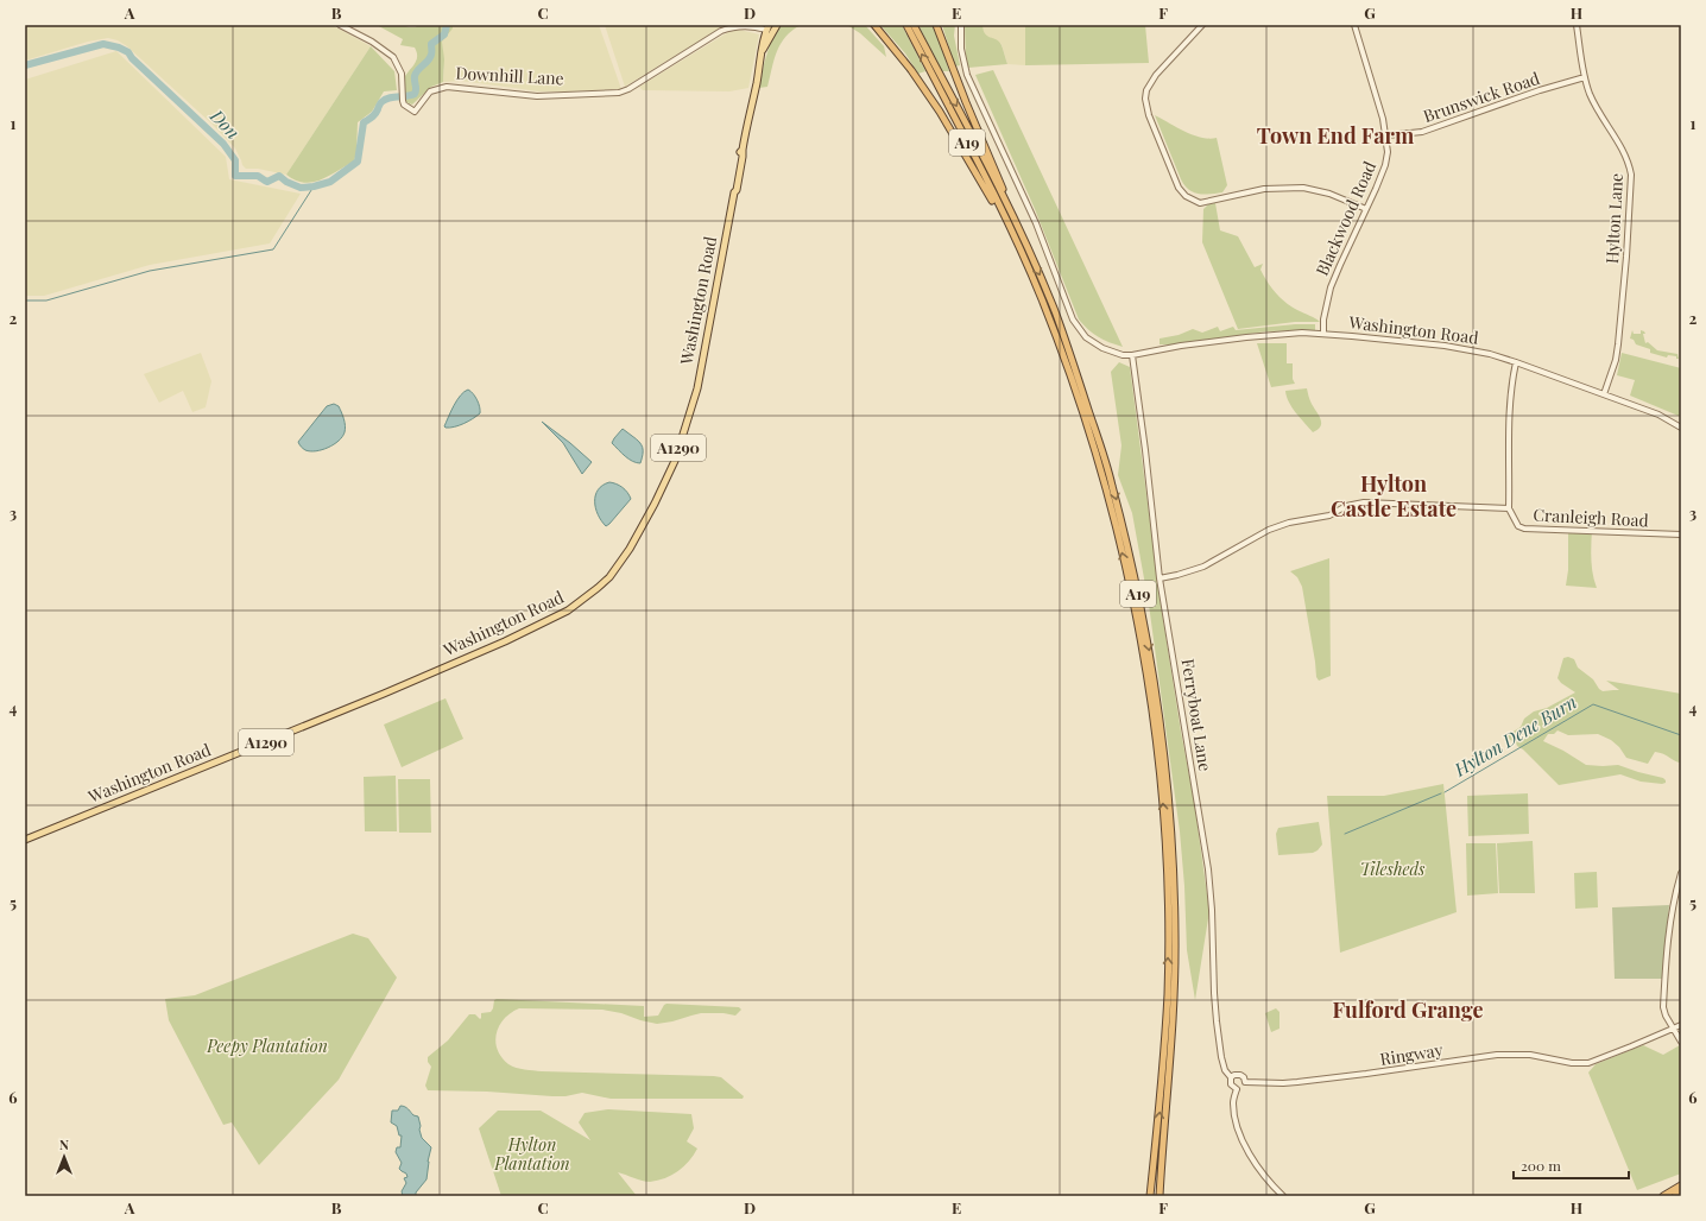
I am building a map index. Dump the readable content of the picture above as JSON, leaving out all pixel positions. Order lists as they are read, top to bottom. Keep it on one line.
{"streets":{"highway":["A19"],"main road":["Downhill Lane","Washington Road","A1290"],"street":["Brunswick Road","Blackwood Road","Hylton Lane","Cranleigh Road","Ferryboat Lane","Ringway"]},"crossings":[["Downhill Lane","Washington Road"],["Downhill Lane","A1290"],["Brunswick Road","Blackwood Road"],["Brunswick Road","Hylton Lane"],["Blackwood Road","Washington Road"],["Hylton Lane","Washington Road"],["Washington Road","A1290"],["Washington Road","Ferryboat Lane"],["Ferryboat Lane","Ringway"]],"districts":["Town End Farm","Hylton Castle Estate","Fulford Grange"],"water":["Don","Hylton Dene Burn"],"parks":["Tilesheds","Peepy Plantation","Hylton Plantation"],"scale_bar":"200 m","north":"top","grid":{"columns":["A","B","C","D","E","F","G","H"],"rows":["1","2","3","4","5","6"]}}
